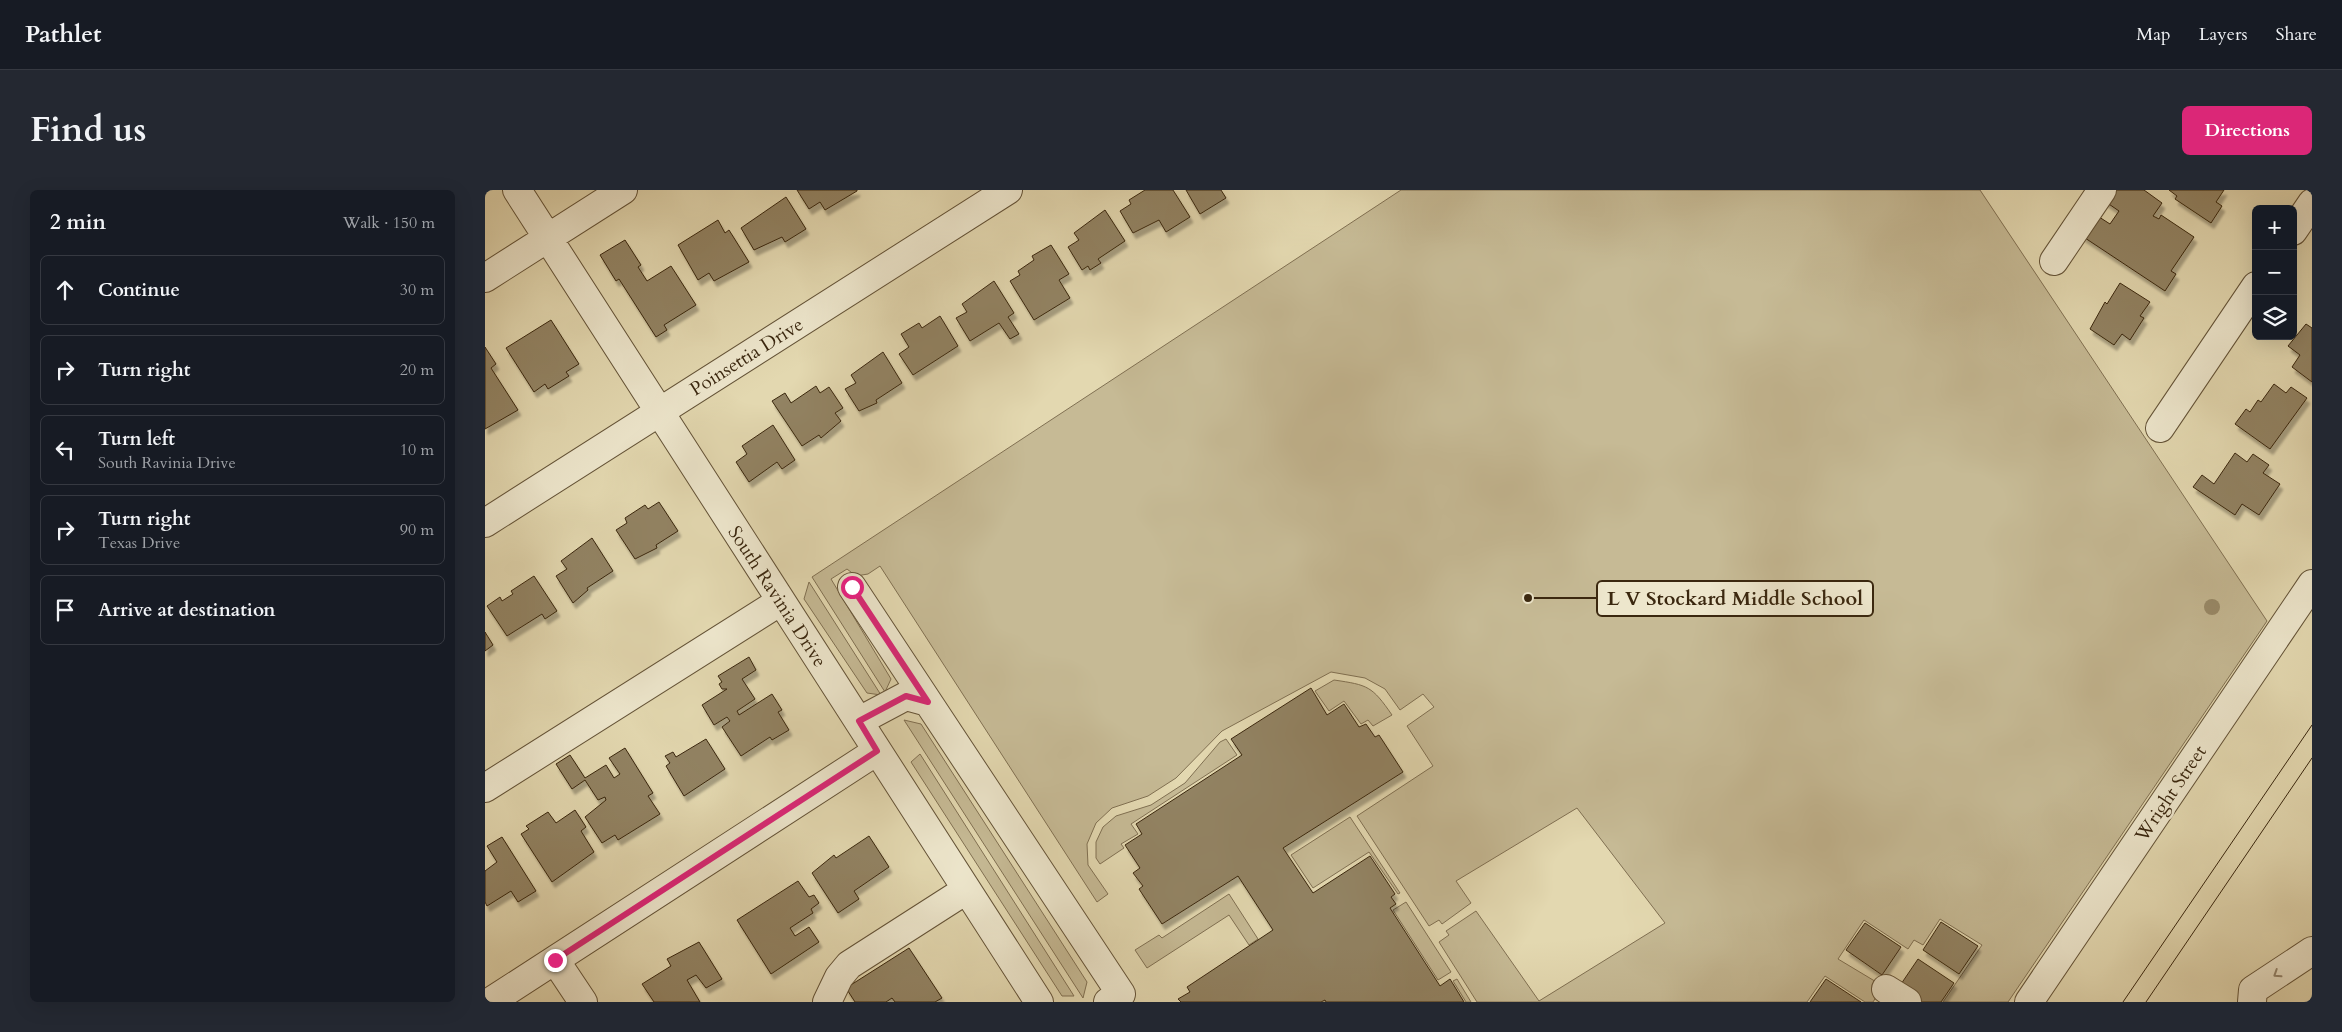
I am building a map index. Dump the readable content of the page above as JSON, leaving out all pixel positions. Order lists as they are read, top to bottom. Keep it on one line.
{"streets":{"street":["Poinsettia Drive","South Ravinia Drive","Wright Street"]},"crossings":[["Poinsettia Drive","South Ravinia Drive"]],"places":["L V Stockard Middle School"],"page":{"header":"Pathlet","nav":["Map","Layers","Share"],"title":"Find us","buttons":"Directions","heading":["2 min","Walk · 150 m"],"map_buttons":["+","−"],"list":[["Continue","30 m"],["Turn right","20 m"],["Turn left","South Ravinia Drive","10 m"],["Turn right","Texas Drive","90 m"],"Arrive at destination"]}}
